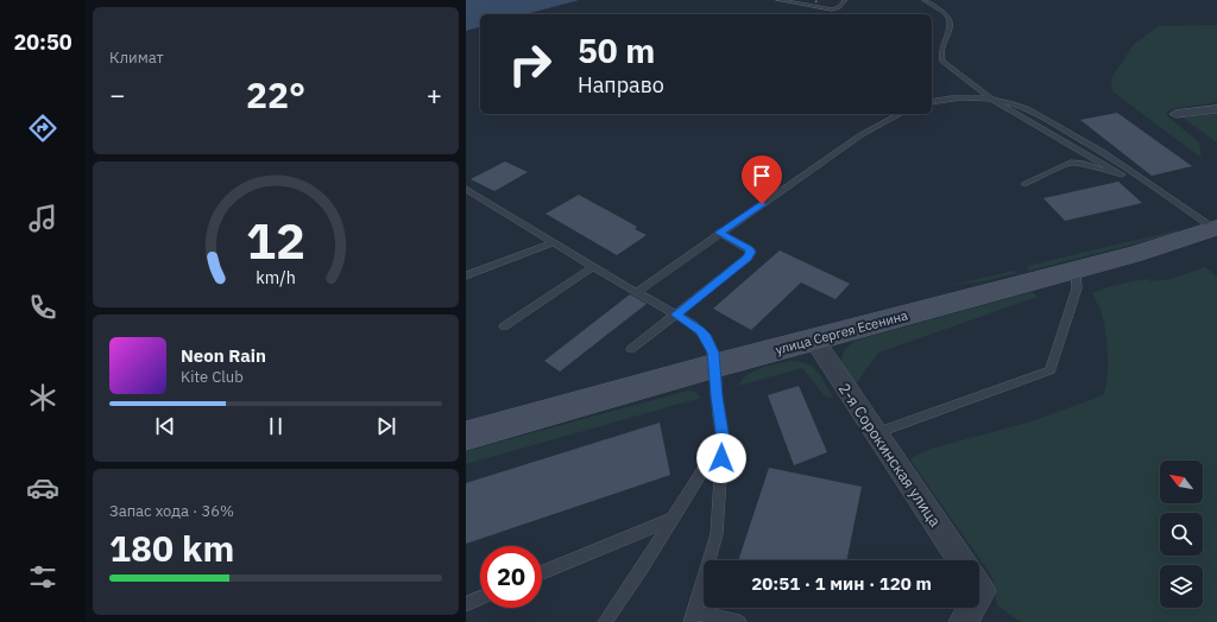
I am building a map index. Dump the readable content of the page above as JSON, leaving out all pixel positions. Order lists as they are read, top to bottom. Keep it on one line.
{"streets":{"street":["улица Сергея Есенина","2-я Сорокинская улица"]},"crossings":[["улица Сергея Есенина","2-я Сорокинская улица"]],"north":"top left","page":{"tabs":"20:50","tile":["Климат",["Запас хода · 36%","180 km"]],"turn":["50 m","Направо"],"heat":["−","22°","+"],"song":["Neon Rain","Kite Club"],"limit":"20","trip":"20:51 · 1 мин · 120 m","gauge":["12","km/h"]}}
